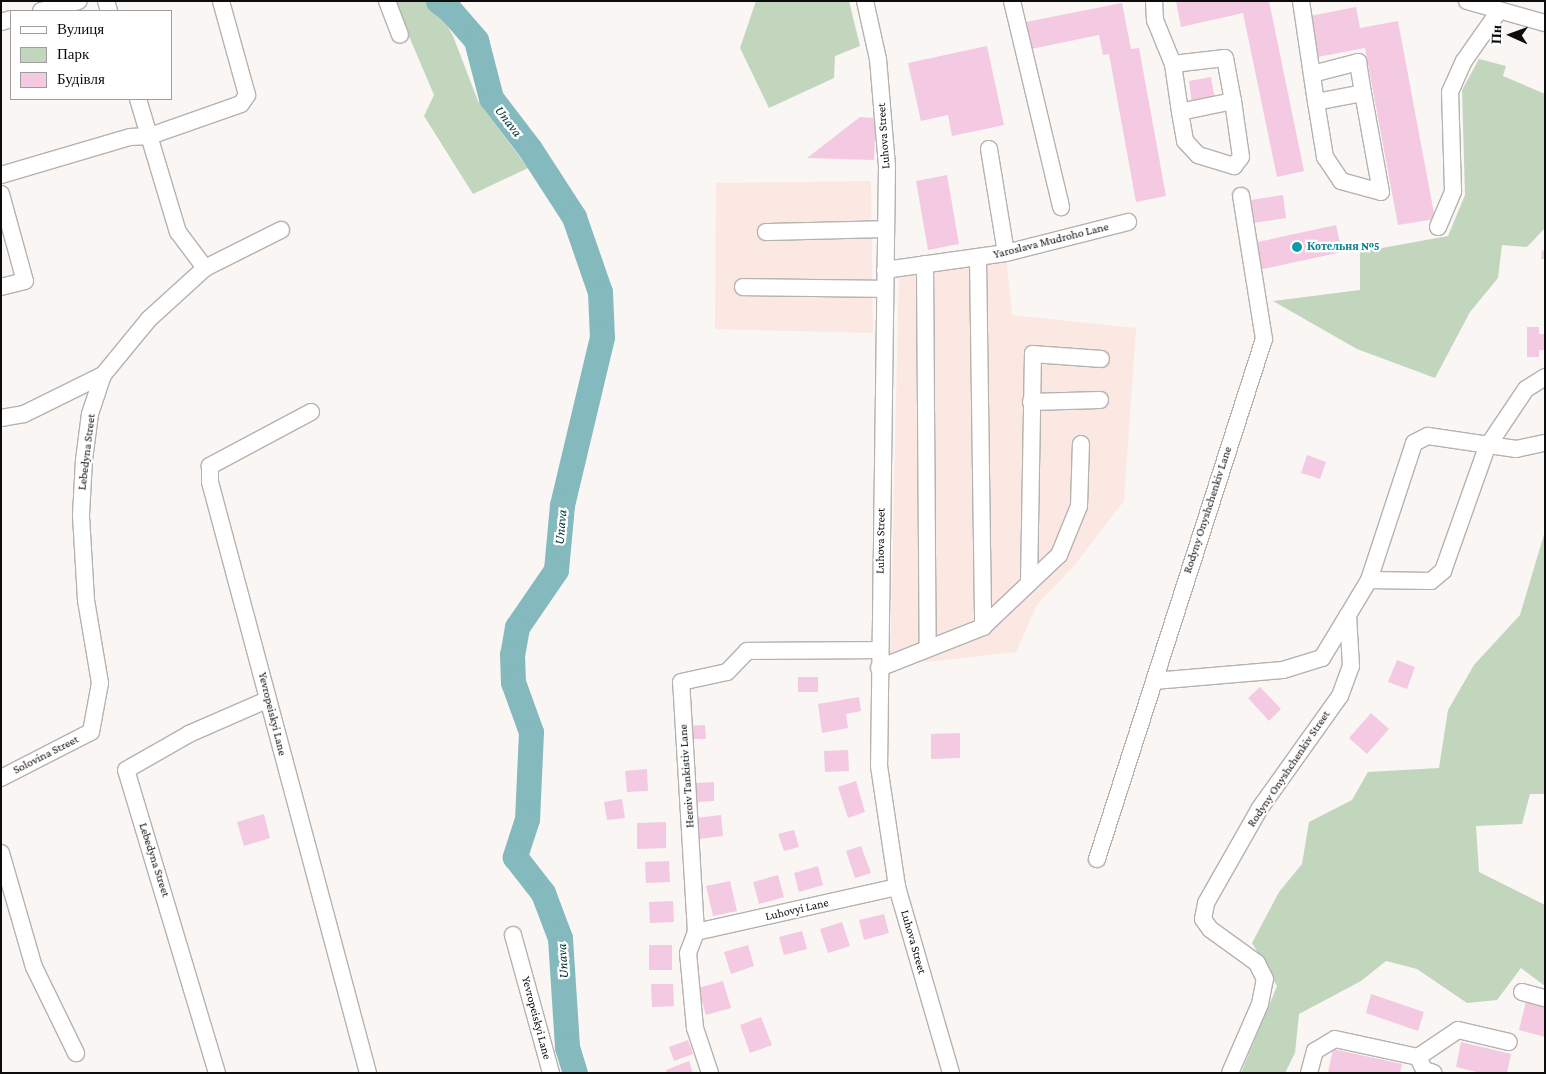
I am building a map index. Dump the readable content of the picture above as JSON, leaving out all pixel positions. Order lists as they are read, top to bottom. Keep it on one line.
{"streets":{"street":["Luhova Street","Yaroslava Mudroho Lane","Lebedyna Street","Rodyny Onyshchenkiv Lane","Yevropeiskyi Lane","Solovina Street","Rodyny Onyshchenkiv Street","Heroiv Tankistiv Lane","Luhovyi Lane"]},"crossings":[["Luhova Street","Yaroslava Mudroho Lane"],["Luhova Street","Heroiv Tankistiv Lane"],["Luhova Street","Luhovyi Lane"],["Lebedyna Street","Yevropeiskyi Lane"],["Lebedyna Street","Solovina Street"],["Heroiv Tankistiv Lane","Luhovyi Lane"]],"water":["Unava"],"places":["Котельня №5"],"legend":["Вулиця","Парк","Будівля"],"north":"left"}
